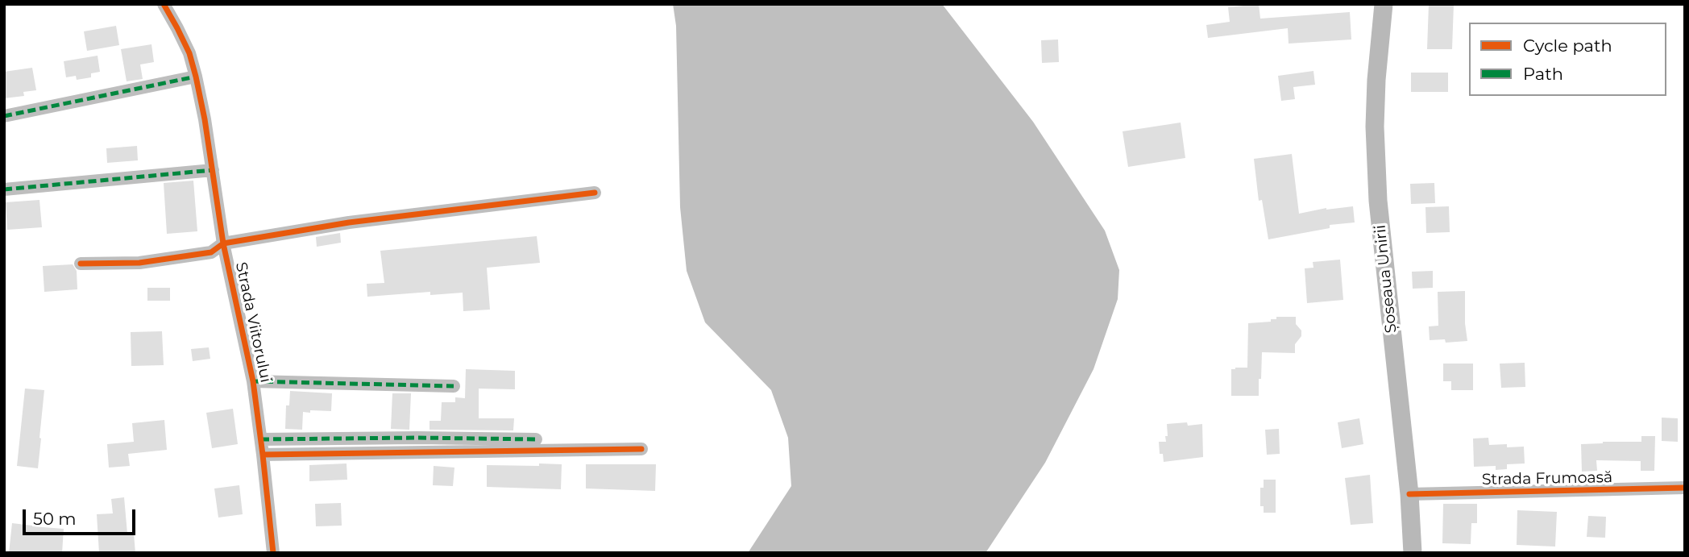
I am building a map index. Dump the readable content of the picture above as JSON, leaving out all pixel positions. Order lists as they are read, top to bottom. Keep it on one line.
{"streets":{"main road":["Șoseaua Unirii"],"street":["Strada Viitorului","Strada Frumoasă"]},"crossings":[["Șoseaua Unirii","Strada Frumoasă"]],"legend":["Cycle path","Path"],"scale_bar":"50 m"}
